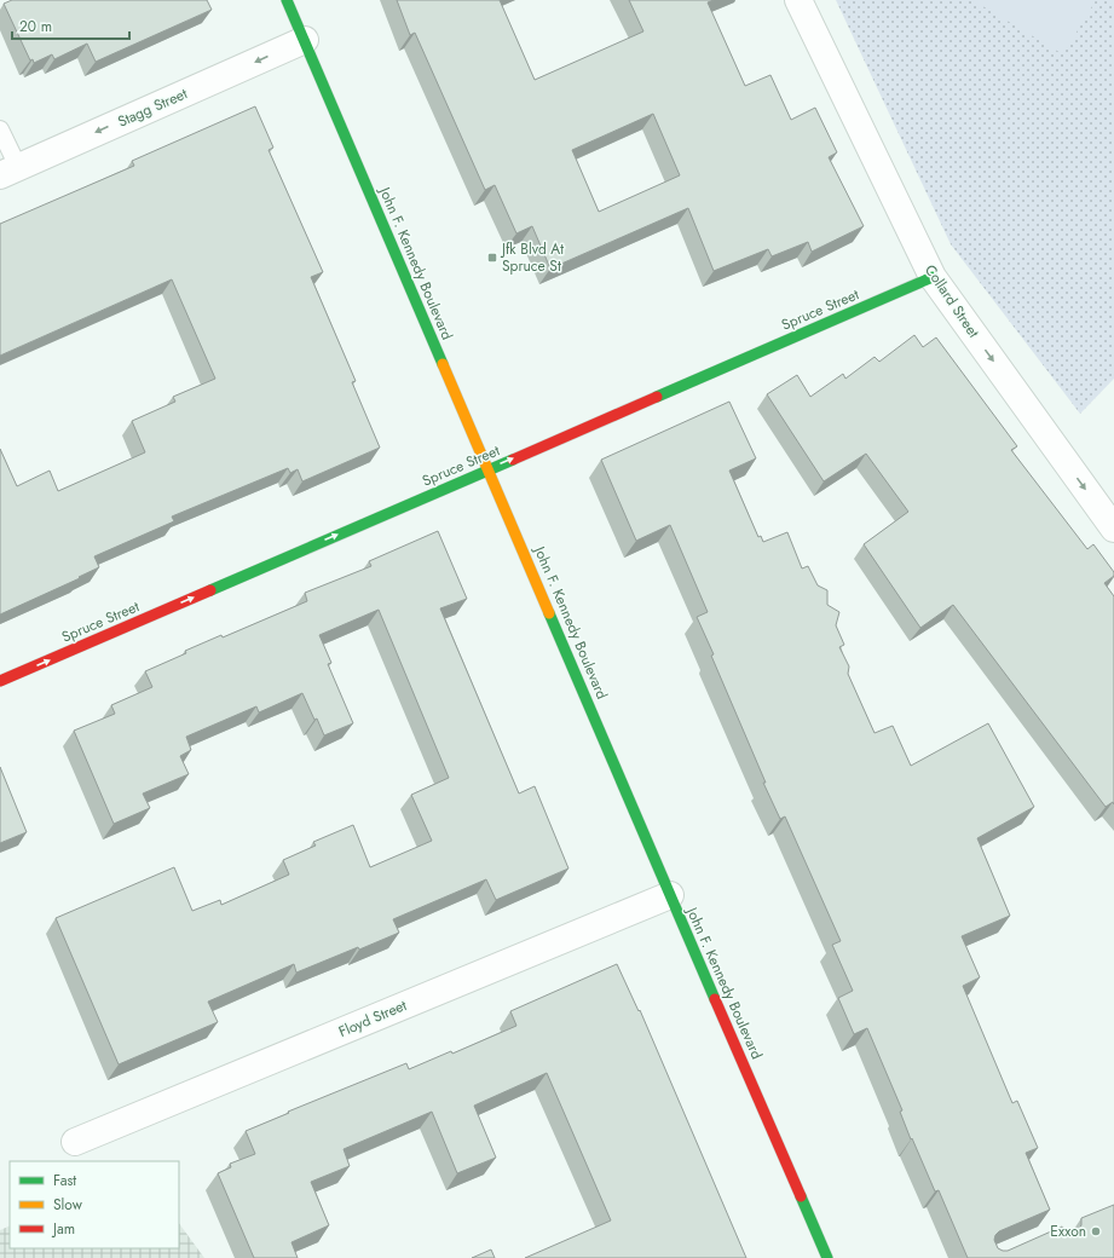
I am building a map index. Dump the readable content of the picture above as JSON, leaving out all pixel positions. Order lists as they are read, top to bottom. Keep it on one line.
{"streets":{"main road":["John F. Kennedy Boulevard","Spruce Street"],"street":["Stagg Street","Collard Street","Floyd Street"]},"crossings":[["Stagg Street","John F. Kennedy Boulevard"],["John F. Kennedy Boulevard","Spruce Street"],["John F. Kennedy Boulevard","Floyd Street"],["Collard Street","Spruce Street"]],"one_way":["Stagg Street","Collard Street","Spruce Street"],"places":{"transit":["Jfk Blvd At Spruce St"],"other":["Exxon"]},"legend":["Fast","Slow","Jam"],"scale_bar":"20 m"}
